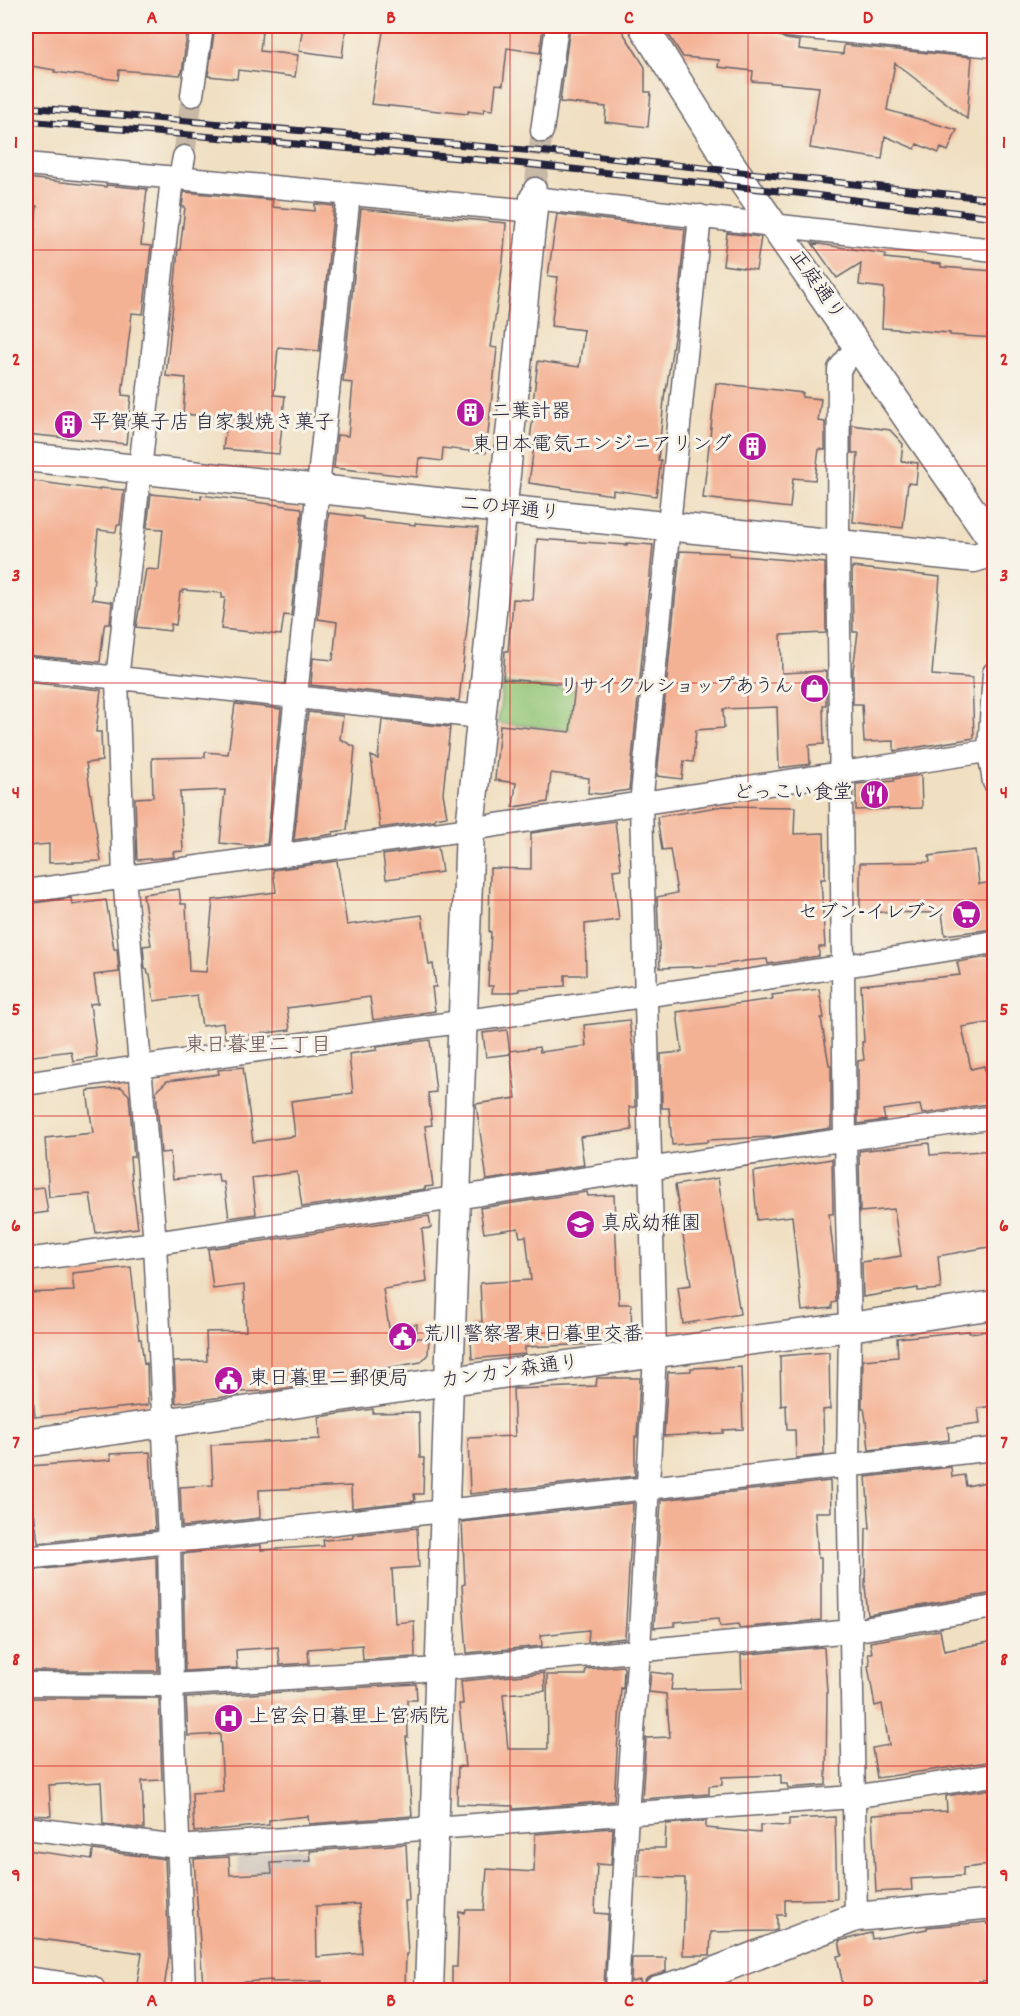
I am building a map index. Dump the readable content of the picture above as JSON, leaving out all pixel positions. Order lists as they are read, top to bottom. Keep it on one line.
{"streets":{"street":["正庭通り","二の坪通り","カンカン森通り"]},"districts":["東日暮里二丁目"],"places":{"building":["二葉計器","平賀菓子店 自家製焼き菓子","東日本電気エンジニアリング"],"shop":["リサイクルショップあうん"],"restaurant":["どっこい食堂"],"supermarket":["セブン-イレブン"],"school or university":["真成幼稚園"],"public building":["荒川警察署東日暮里交番","東日暮里二郵便局"],"hospital":["上宮会日暮里上宮病院"]},"grid":{"columns":["A","B","C","D"],"rows":["1","2","3","4","5","6","7","8","9"]}}
